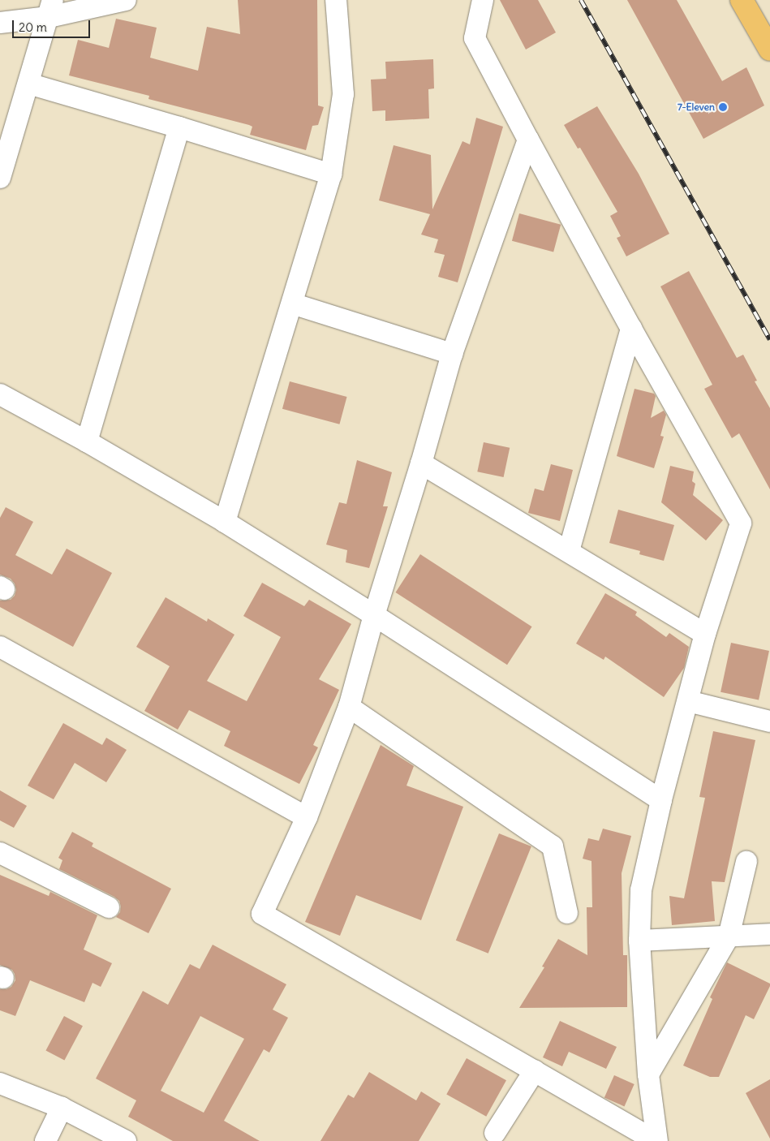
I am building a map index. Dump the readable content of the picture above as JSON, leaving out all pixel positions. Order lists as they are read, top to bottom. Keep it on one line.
{"places":["7-Eleven"],"scale_bar":"20 m"}
